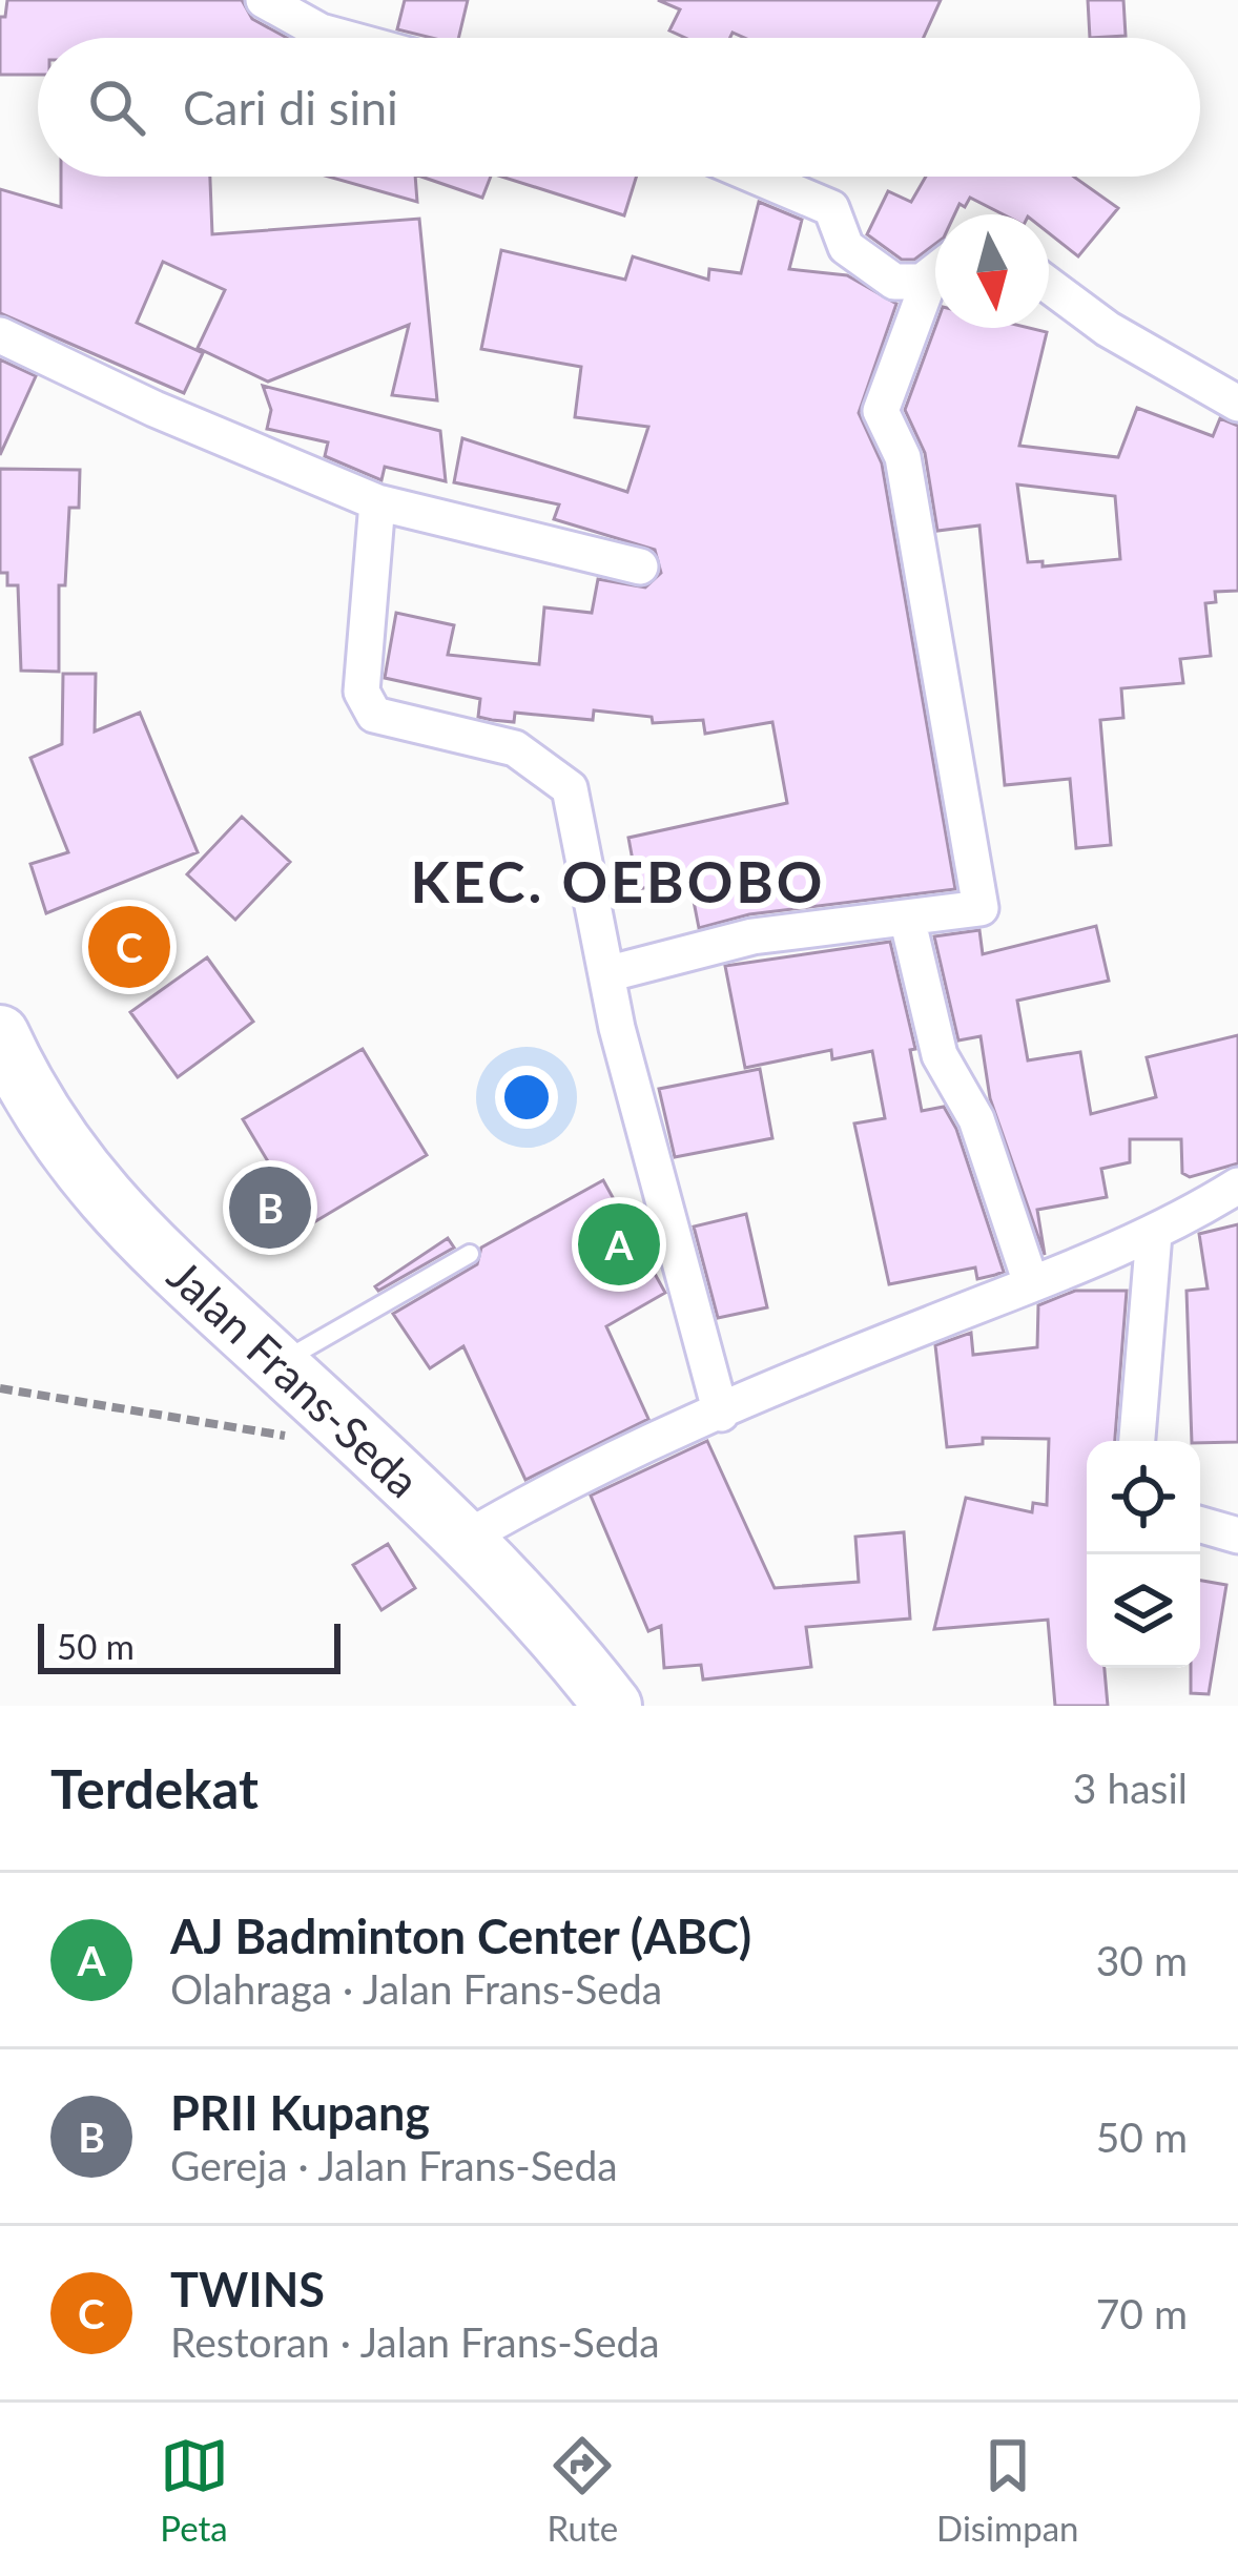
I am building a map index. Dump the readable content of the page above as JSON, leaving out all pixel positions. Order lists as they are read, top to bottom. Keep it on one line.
{"streets":{"main road":["Jalan Frans-Seda"]},"districts":["KEC. OEBOBO"],"scale_bar":"50 m","north":"bottom","page":{"search":"Cari di sini","pins":["C","B","A"],"scale":"50 m","heading":["Terdekat","3 hasil"],"list":[{"mark":"A","name":"AJ Badminton Center (ABC)","note":"Olahraga · Jalan Frans-Seda","value":"30 m"},{"mark":"B","name":"PRII Kupang","note":"Gereja · Jalan Frans-Seda","value":"50 m"},{"mark":"C","name":"TWINS","note":"Restoran · Jalan Frans-Seda","value":"70 m"}],"nav":["Peta","Rute","Disimpan"]}}
